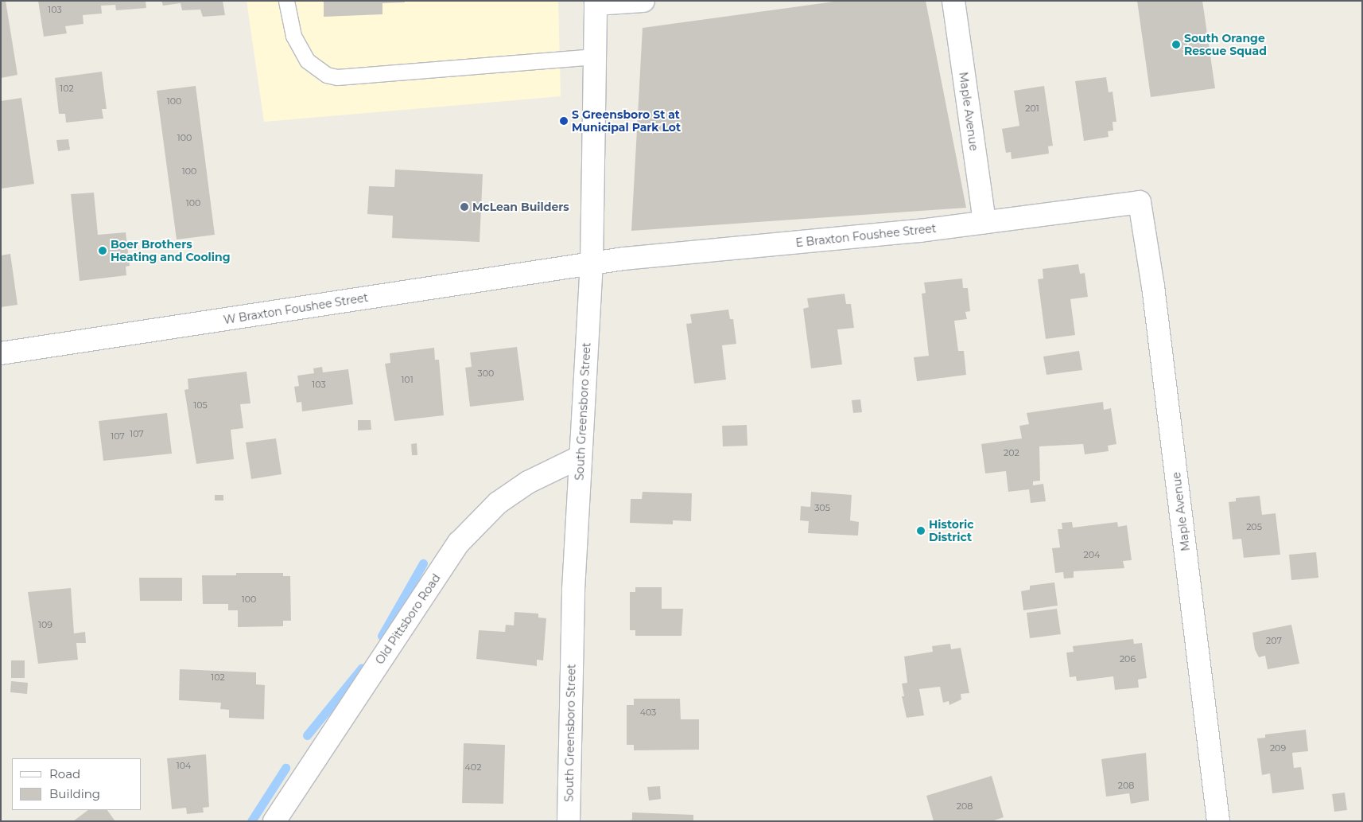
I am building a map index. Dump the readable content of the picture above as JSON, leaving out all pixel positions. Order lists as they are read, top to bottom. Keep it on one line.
{"streets":{"street":["Maple Avenue","E Braxton Foushee Street","W Braxton Foushee Street","South Greensboro Street","Old Pittsboro Road"]},"crossings":[["Maple Avenue","E Braxton Foushee Street"],["E Braxton Foushee Street","W Braxton Foushee Street"],["E Braxton Foushee Street","South Greensboro Street"],["W Braxton Foushee Street","South Greensboro Street"],["South Greensboro Street","Old Pittsboro Road"]],"places":["South Orange Rescue Squad","S Greensboro St at Municipal Park Lot","McLean Builders","Boer Brothers Heating and Cooling","Historic District"],"house_numbers":["103","102","100","201","100","100","100","300","101","103","105","107","107","202","305","205","204","100","109","207","206","102","403","209","104","402","208","208"],"legend":["Road","Building"]}
